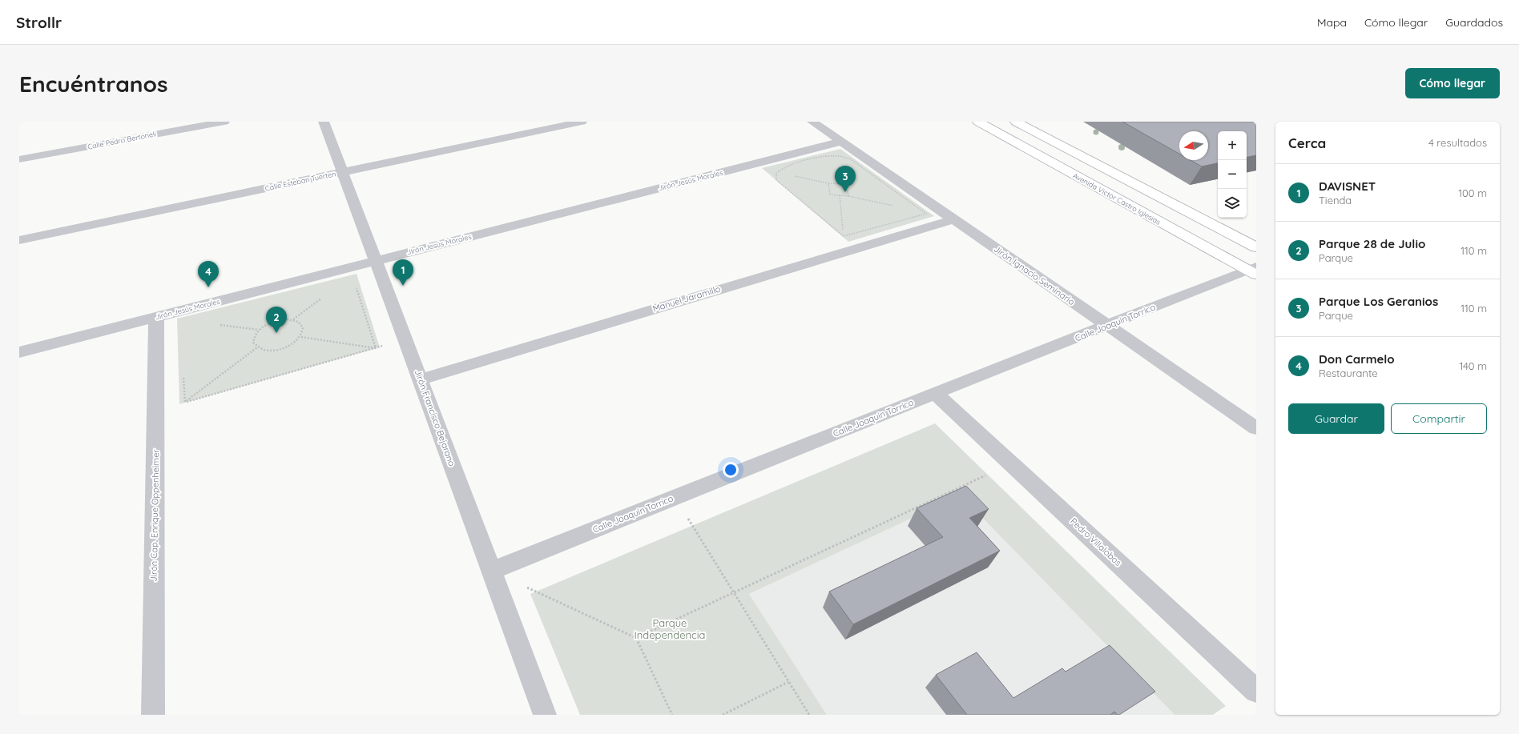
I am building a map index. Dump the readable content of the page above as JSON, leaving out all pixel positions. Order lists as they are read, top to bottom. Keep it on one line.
{"streets":{"street":["Calle Pedro Bertoneli","Jirón Jesús Morales","Calle Esteban Tuerten","Avenida Victor Castro Iglesias","Jirón Ignacio Seminario","Manuel Jaramillo","Calle Joaquin Torrico","Jirón Francisco Bejarano","Jirón Cap. Enrique Oppenheimer","Pedro Villalobos"]},"crossings":[["Jirón Jesús Morales","Jirón Ignacio Seminario"],["Jirón Jesús Morales","Jirón Francisco Bejarano"],["Jirón Jesús Morales","Jirón Cap. Enrique Oppenheimer"],["Calle Esteban Tuerten","Jirón Francisco Bejarano"],["Avenida Victor Castro Iglesias","Calle Joaquin Torrico"],["Jirón Ignacio Seminario","Manuel Jaramillo"],["Jirón Ignacio Seminario","Calle Joaquin Torrico"],["Manuel Jaramillo","Jirón Francisco Bejarano"],["Calle Joaquin Torrico","Jirón Francisco Bejarano"],["Calle Joaquin Torrico","Pedro Villalobos"]],"parks":["Parque Independencia"],"north":"left","page":{"header":"Strollr","nav":["Mapa","Cómo llegar","Guardados"],"buttons":["Cómo llegar",["Guardar","Compartir"]],"title":"Encuéntranos","heading":["Cerca","4 resultados"],"map_buttons":["+","−"],"list":[{"mark":"1","name":"DAVISNET","note":"Tienda","value":"100 m"},{"mark":"2","name":"Parque 28 de Julio","note":"Parque","value":"110 m"},{"mark":"3","name":"Parque Los Geranios","note":"Parque","value":"110 m"},{"mark":"4","name":"Don Carmelo","note":"Restaurante","value":"140 m"}],"pins":["3","1","4","2"]}}
